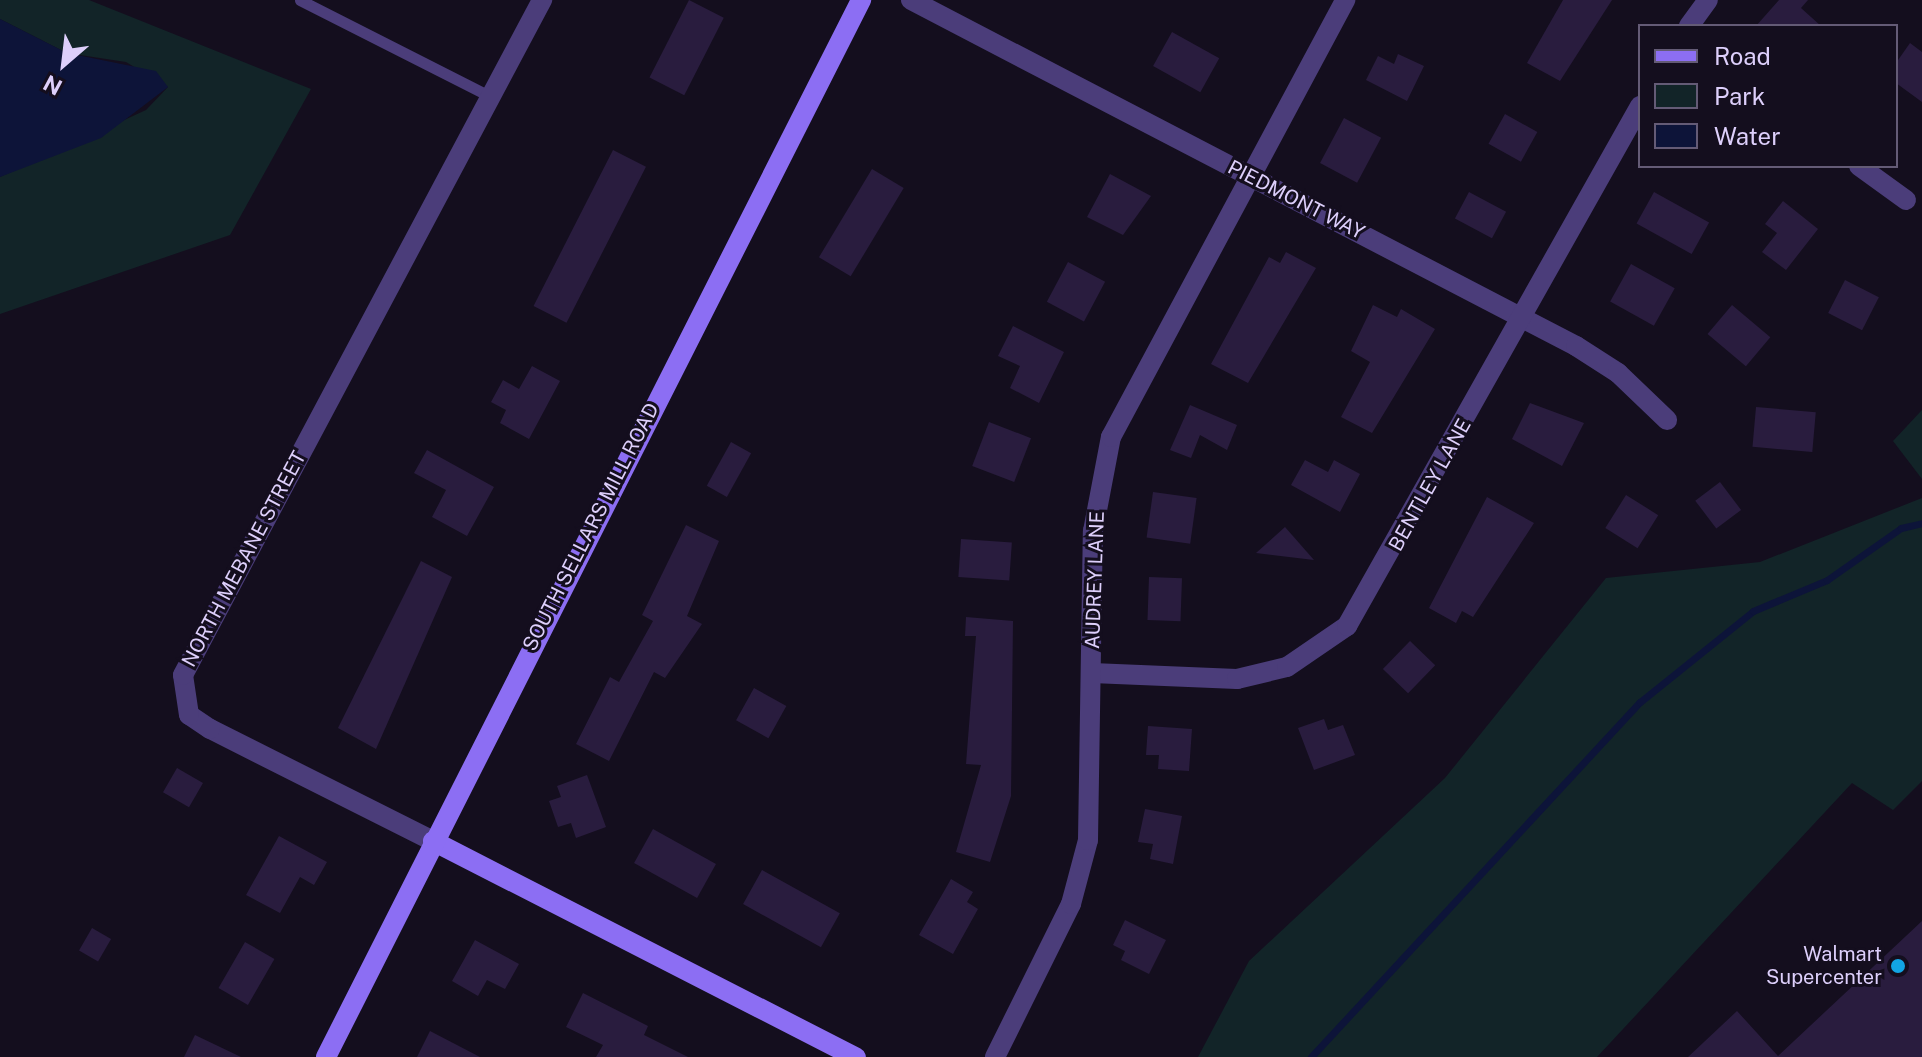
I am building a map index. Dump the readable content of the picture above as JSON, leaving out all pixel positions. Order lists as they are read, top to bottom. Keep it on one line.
{"streets":{"main road":["SOUTH SELLARS MILL ROAD","NORTH MEBANE STREET"],"street":["PIEDMONT WAY","BENTLEY LANE","AUDREY LANE"]},"crossings":[["PIEDMONT WAY","BENTLEY LANE"],["PIEDMONT WAY","AUDREY LANE"],["BENTLEY LANE","AUDREY LANE"],["SOUTH SELLARS MILL ROAD","NORTH MEBANE STREET"]],"places":["Walmart Supercenter"],"legend":["Road","Park","Water"],"north":"bottom left"}
